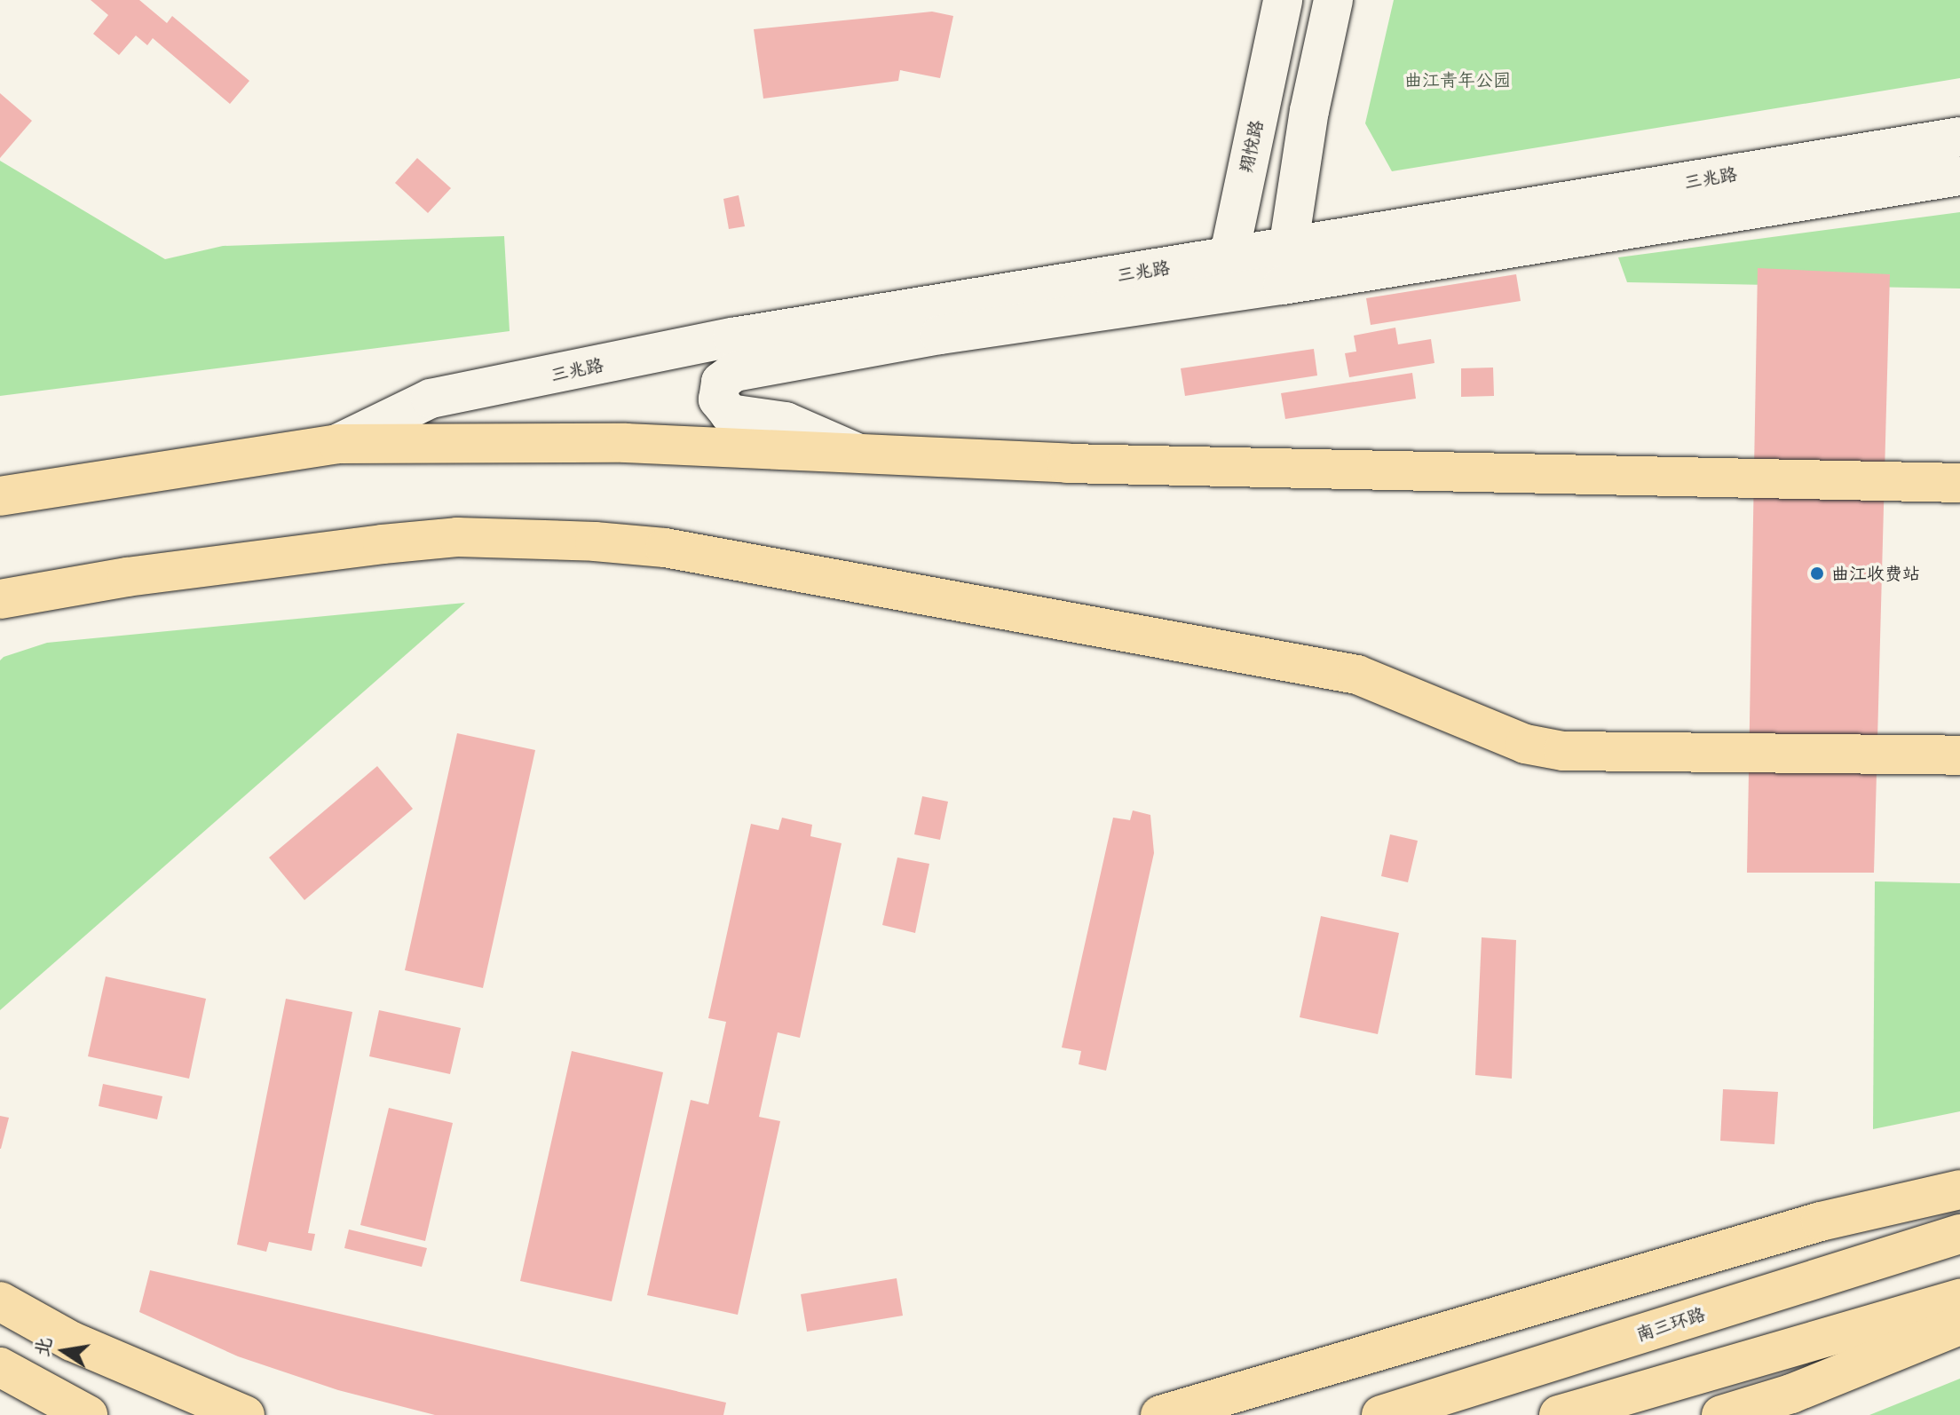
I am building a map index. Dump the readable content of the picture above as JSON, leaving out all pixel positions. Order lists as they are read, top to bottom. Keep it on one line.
{"streets":{"highway":["南三环路"],"street":["翔悦路","三兆路"]},"crossings":[["翔悦路","三兆路"]],"parks":["曲江青年公园"],"places":["曲江收费站"],"north":"left"}
